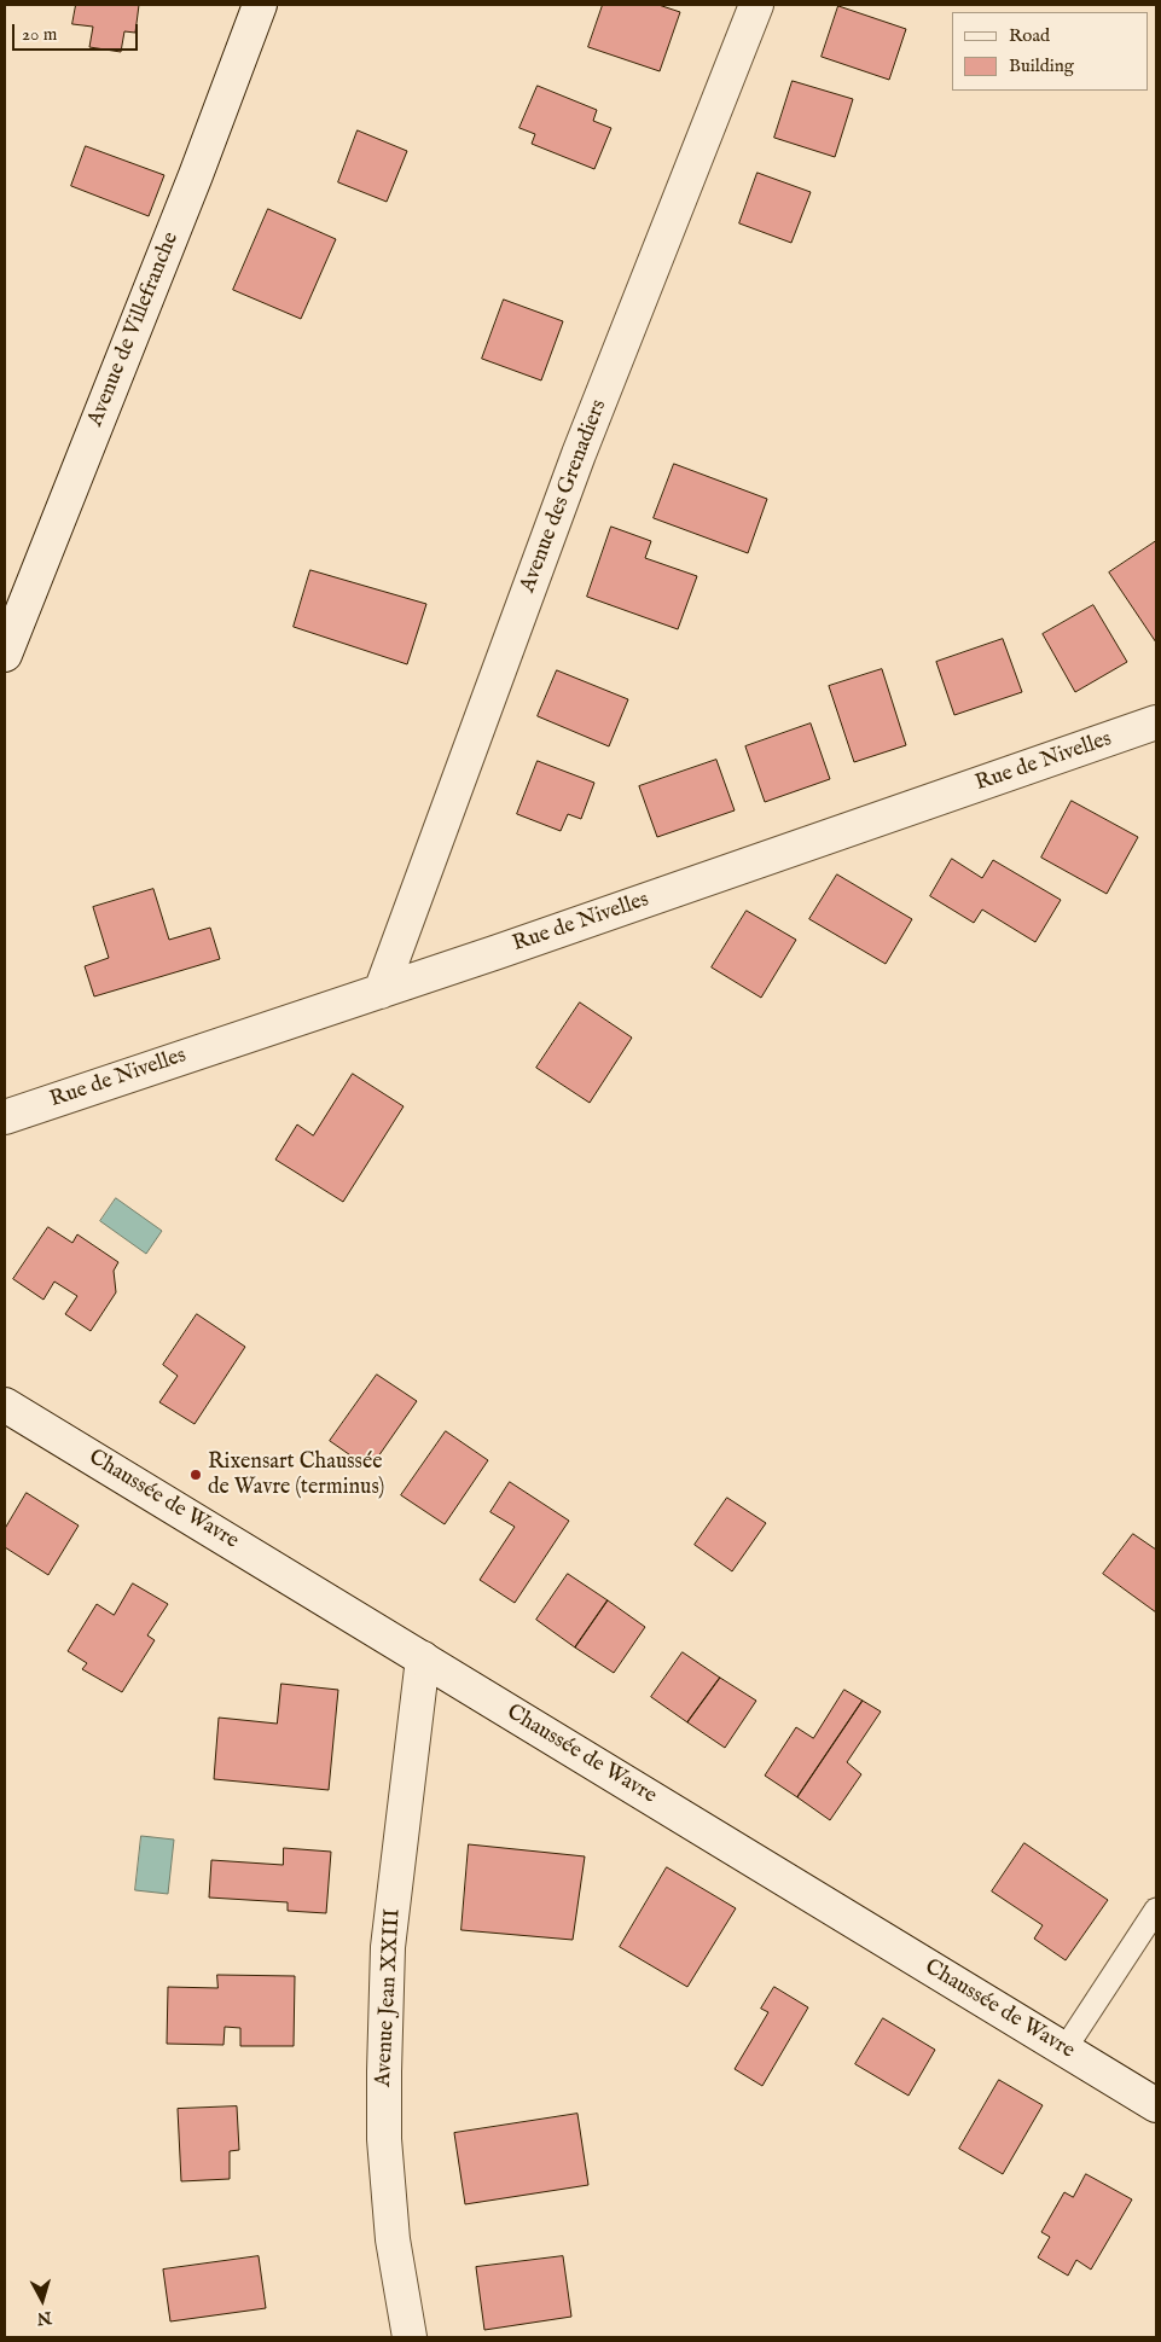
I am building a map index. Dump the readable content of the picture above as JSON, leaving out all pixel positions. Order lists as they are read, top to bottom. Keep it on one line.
{"streets":{"street":["Avenue de Villefranche","Avenue des Grenadiers","Rue de Nivelles","Chaussée de Wavre","Avenue Jean XXIII"]},"crossings":[["Avenue des Grenadiers","Rue de Nivelles"],["Chaussée de Wavre","Avenue Jean XXIII"]],"places":["Rixensart Chaussée de Wavre (terminus)"],"legend":["Road","Building"],"scale_bar":"20 m","north":"bottom"}
